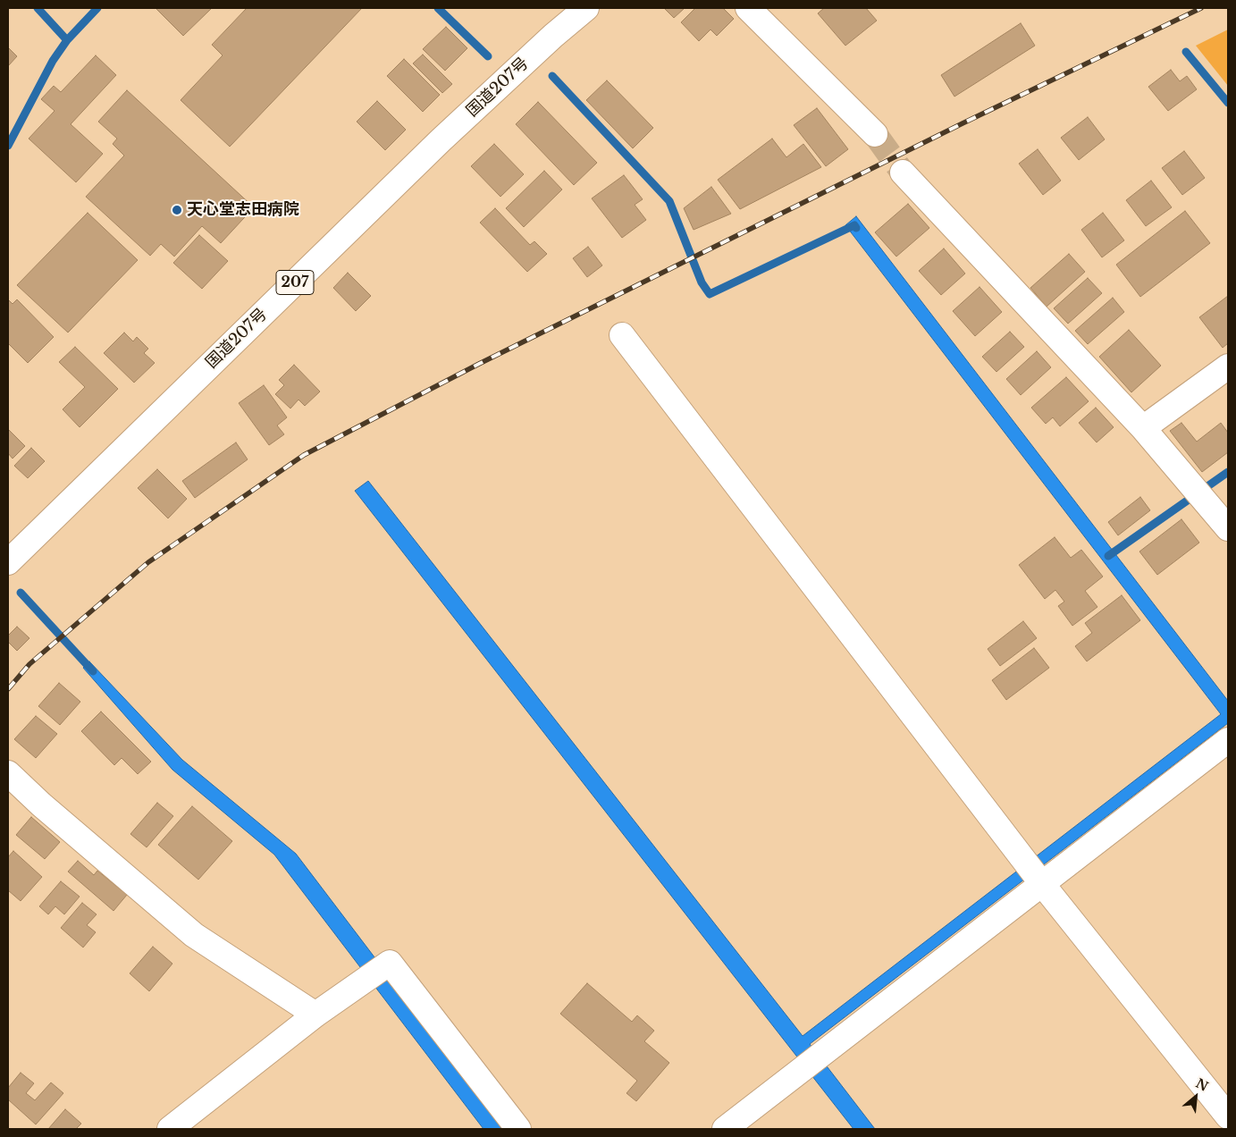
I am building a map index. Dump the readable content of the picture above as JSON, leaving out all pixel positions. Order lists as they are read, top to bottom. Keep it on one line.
{"streets":{"main road":["国道207号","207"]},"places":["天心堂志田病院"],"north":"top right"}
